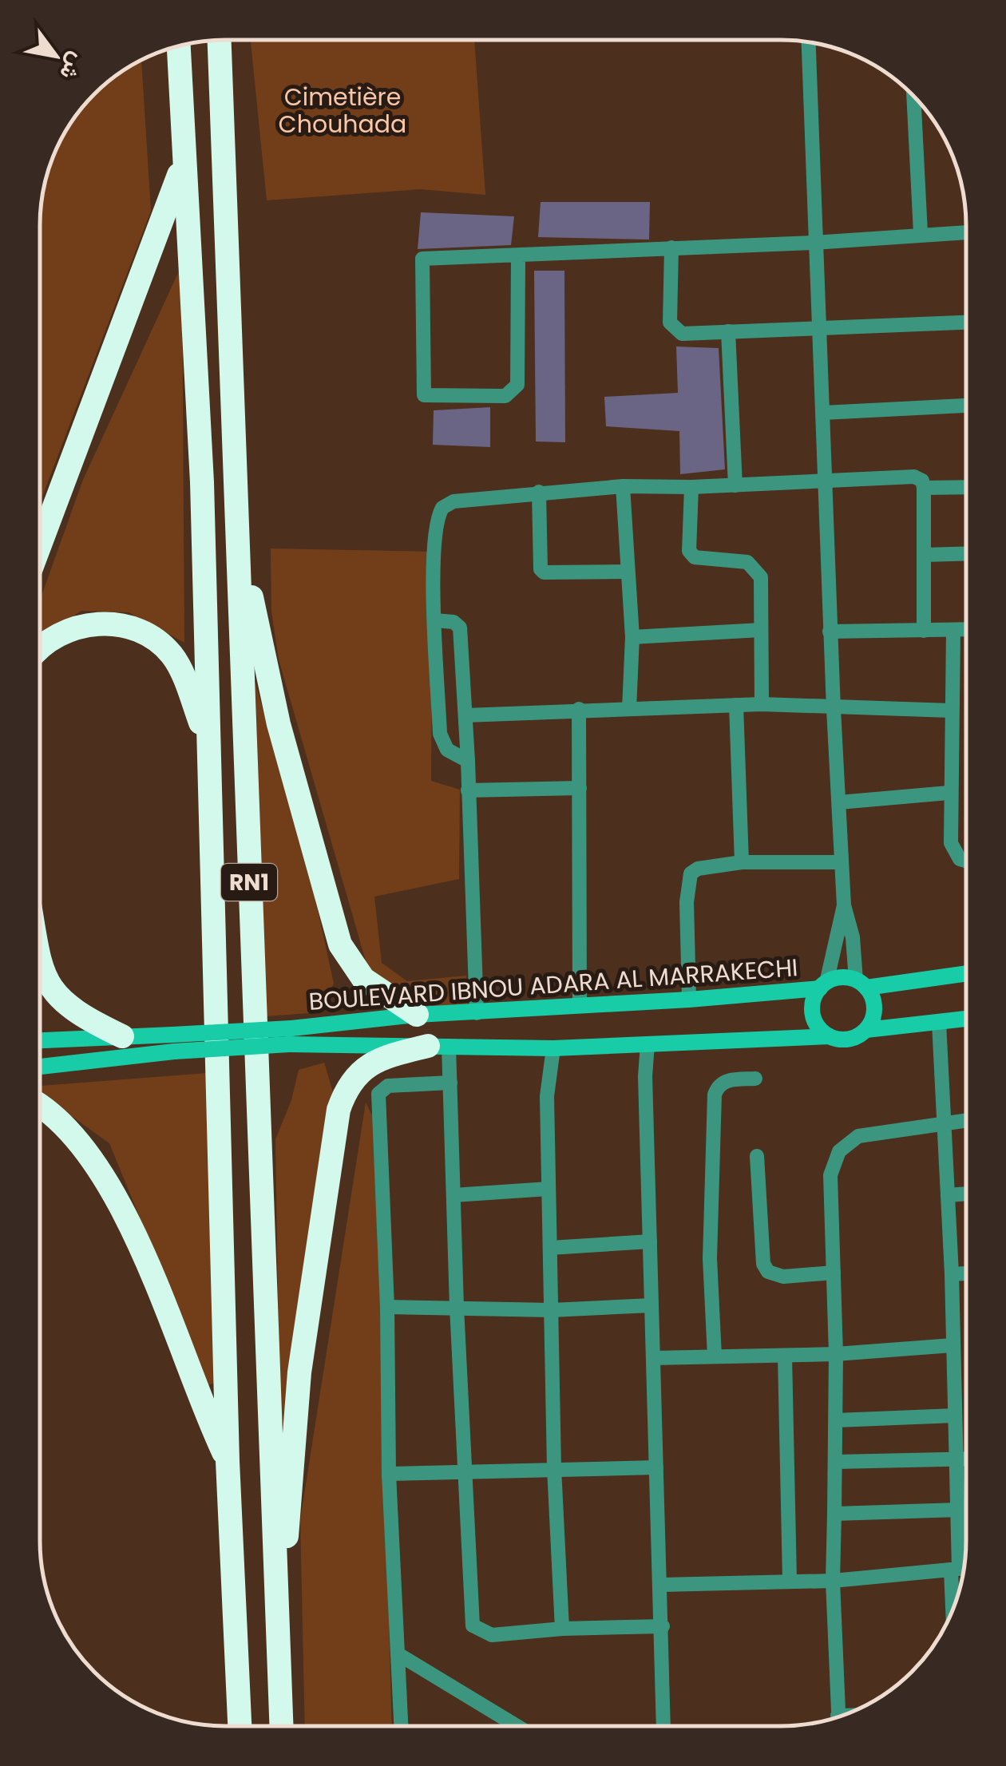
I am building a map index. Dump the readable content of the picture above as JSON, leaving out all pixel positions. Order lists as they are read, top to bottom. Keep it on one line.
{"streets":{"highway":["RN1"],"main road":["BOULEVARD IBNOU ADARA AL MARRAKECHI"]},"parks":["Cimetière Chouhada"],"north":"bottom right"}
